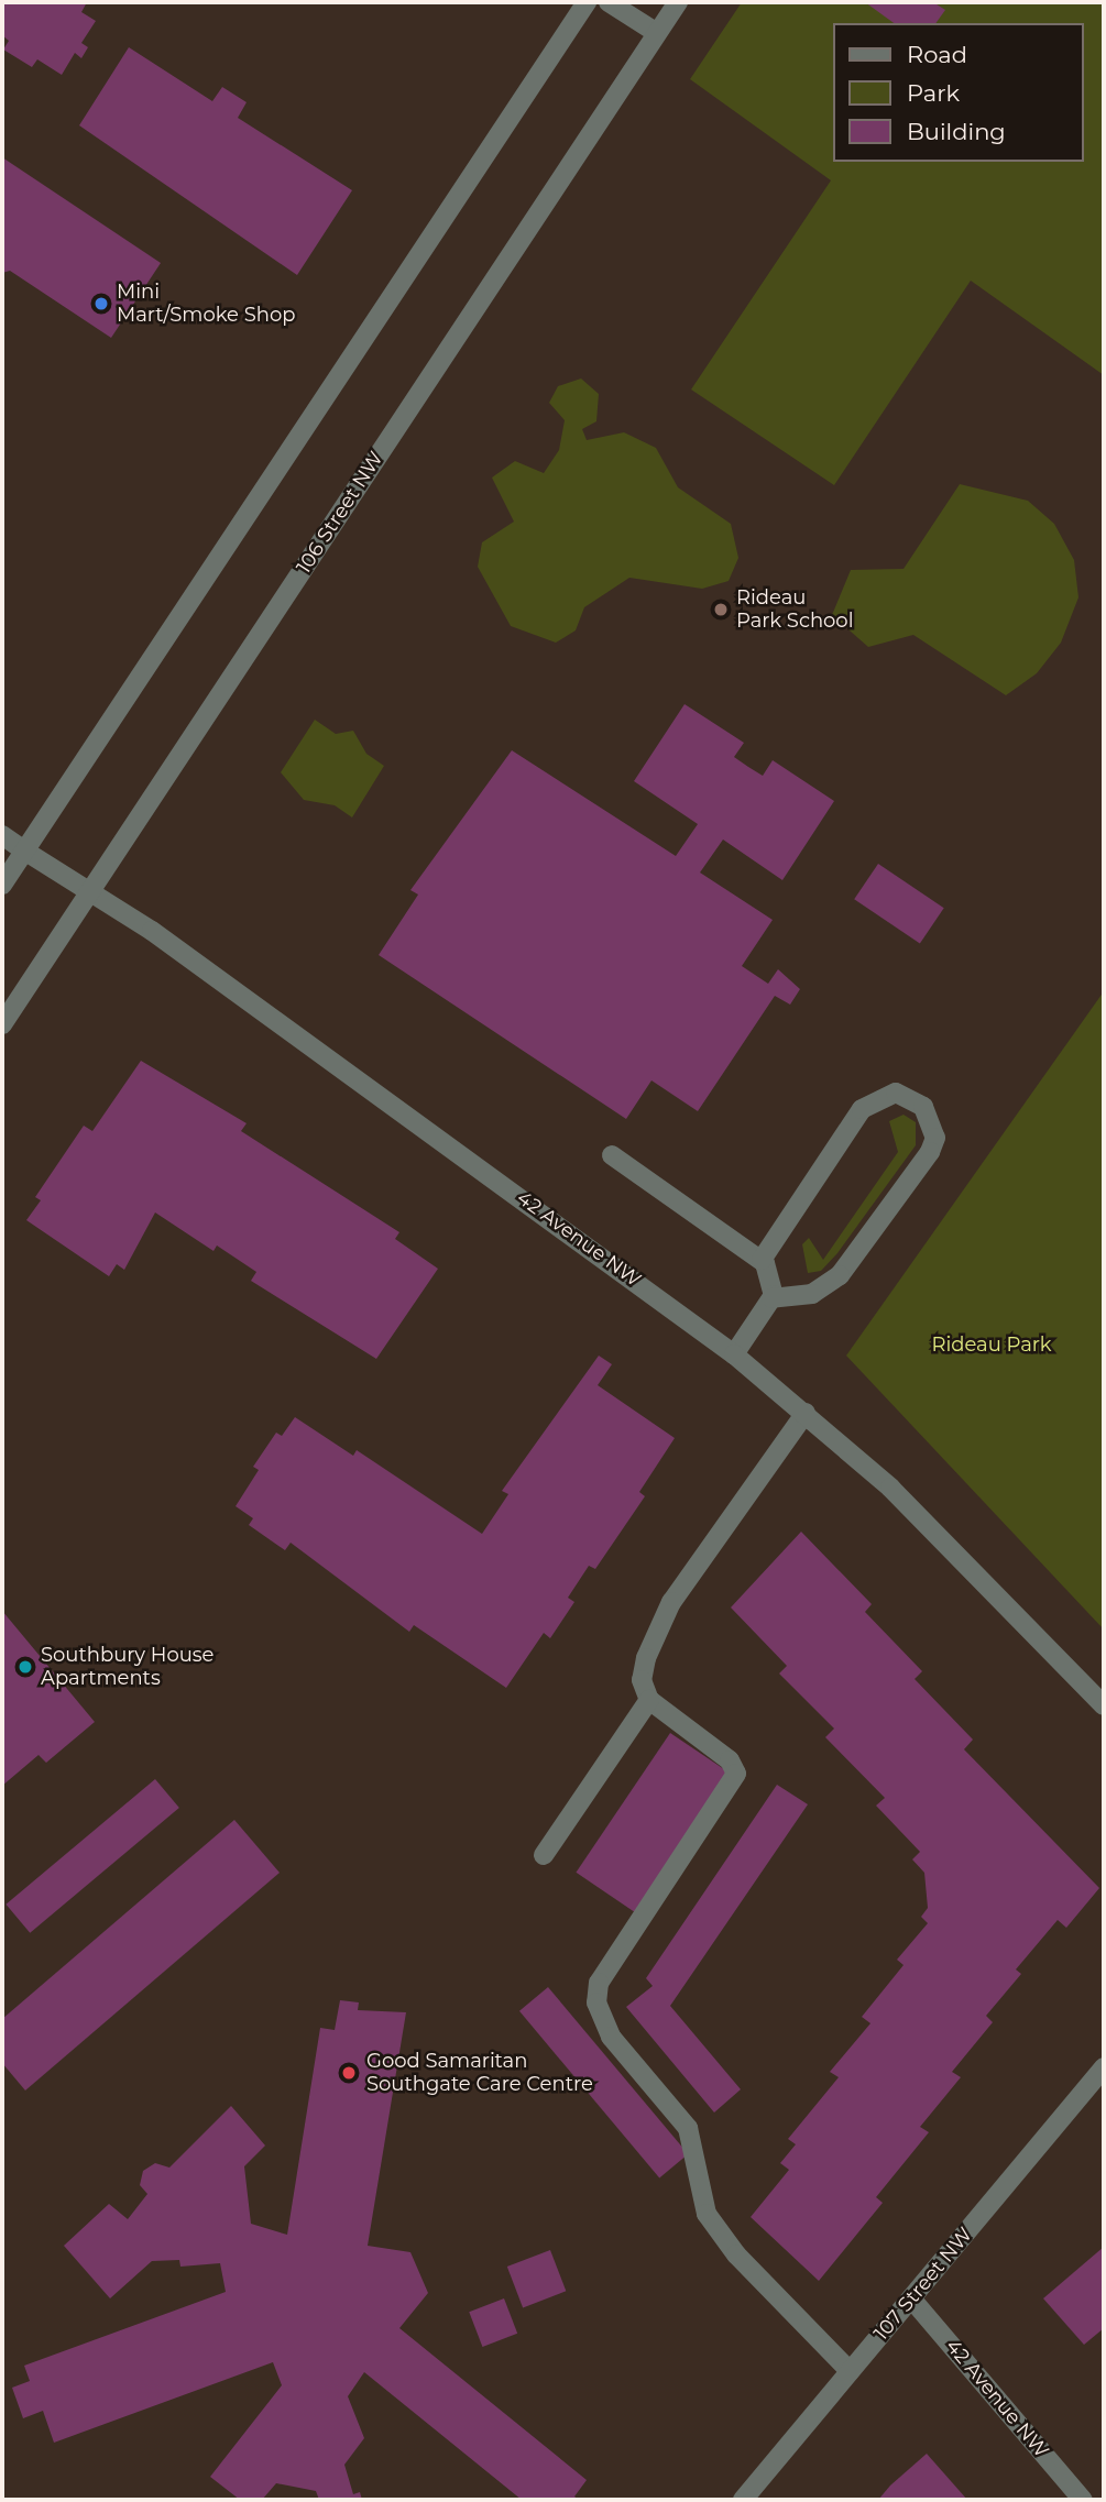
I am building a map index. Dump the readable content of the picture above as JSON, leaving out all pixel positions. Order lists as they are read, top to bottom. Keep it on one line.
{"streets":{"street":["106 Street NW","42 Avenue NW","107 Street NW"]},"crossings":[["106 Street NW","42 Avenue NW"],["42 Avenue NW","107 Street NW"]],"parks":["Rideau Park"],"places":["Mini Mart/Smoke Shop","Rideau Park School","Southbury House Apartments","Good Samaritan Southgate Care Centre"],"legend":["Road","Park","Building"]}
